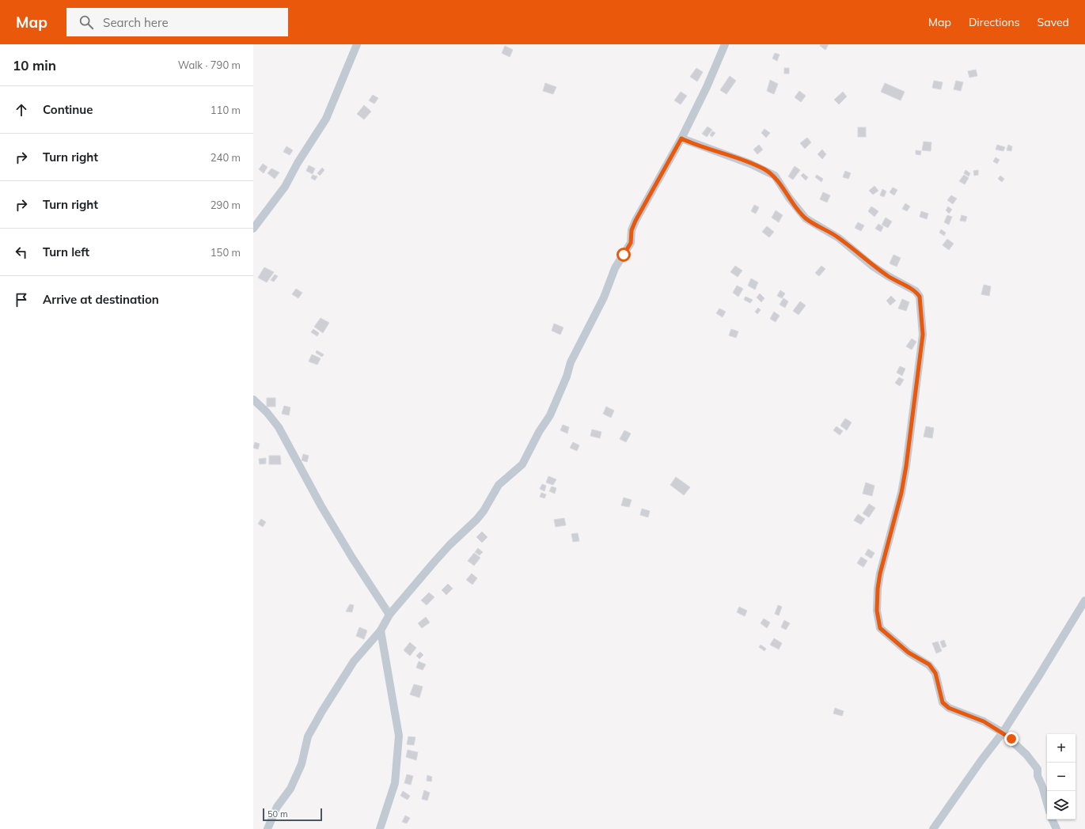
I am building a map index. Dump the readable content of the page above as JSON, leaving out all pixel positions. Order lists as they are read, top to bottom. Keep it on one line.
{"scale_bar":"50 m","page":{"header":"Map","search":"Search here","nav":["Map","Directions","Saved"],"heading":["10 min","Walk · 790 m"],"list":[["Continue","110 m"],["Turn right","240 m"],["Turn right","290 m"],["Turn left","150 m"],"Arrive at destination"],"map_buttons":["+","−"],"scale":"50 m"}}
